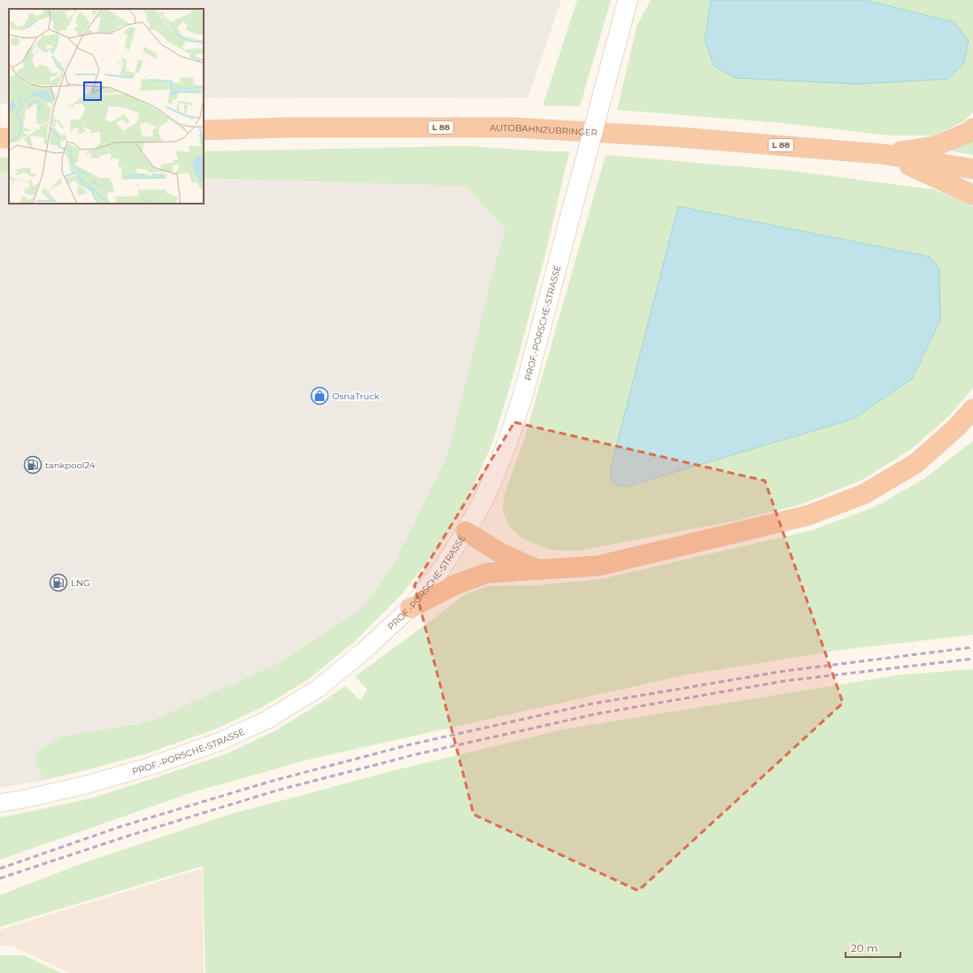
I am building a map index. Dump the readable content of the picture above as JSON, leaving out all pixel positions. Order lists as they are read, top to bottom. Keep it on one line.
{"streets":{"highway":["L 88","AUTOBAHNZUBRINGER"],"street":["PROF.-PORSCHE-STRASSE"]},"crossings":[["L 88","AUTOBAHNZUBRINGER"]],"places":{"shop":["OsnaTruck"],"fuel station":["tankpool24","LNG"]},"scale_bar":"20 m"}
